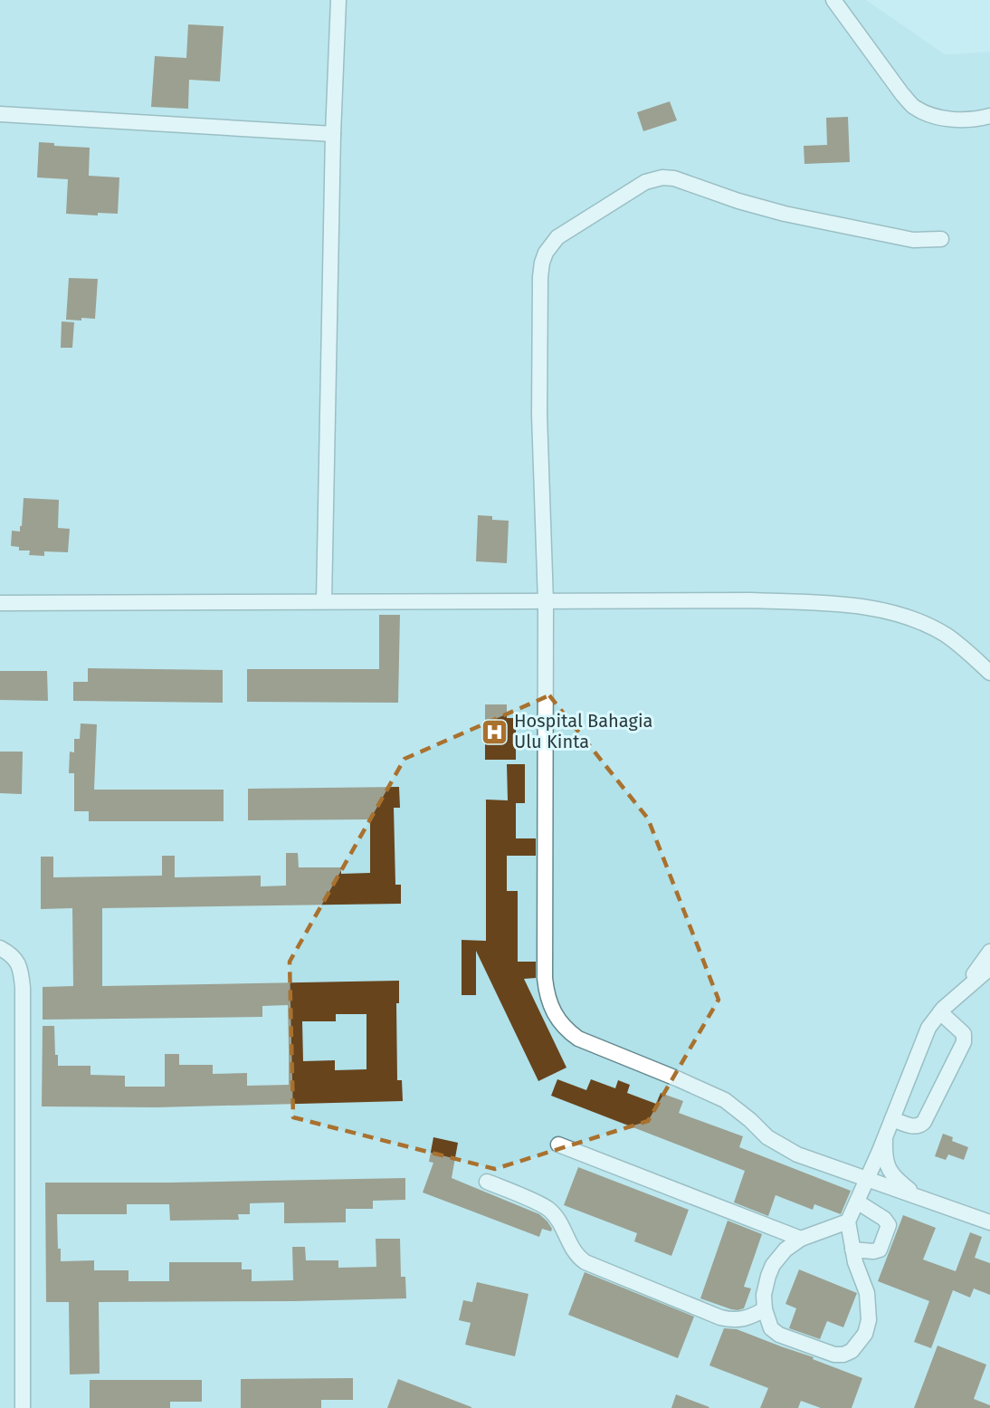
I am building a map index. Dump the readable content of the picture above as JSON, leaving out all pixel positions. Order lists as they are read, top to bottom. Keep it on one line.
{"places":{"hospital":["Hospital Bahagia Ulu Kinta"]}}
